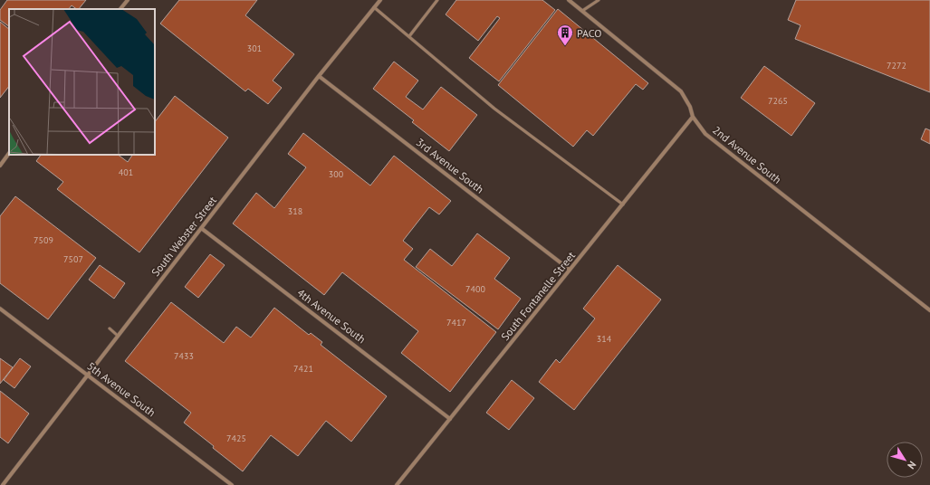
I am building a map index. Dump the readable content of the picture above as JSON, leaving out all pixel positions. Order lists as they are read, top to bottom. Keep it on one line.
{"streets":{"street":["2nd Avenue South","3rd Avenue South","South Webster Street","South Fontanelle Street","4th Avenue South","5th Avenue South"]},"crossings":[["2nd Avenue South","South Fontanelle Street"],["3rd Avenue South","South Webster Street"],["3rd Avenue South","South Fontanelle Street"],["South Webster Street","4th Avenue South"],["South Webster Street","5th Avenue South"],["South Fontanelle Street","4th Avenue South"]],"places":{"building":["PACO"]},"house_numbers":["301","7272","7265","401","300","318","7509","7507","7400","7417","314","7433","7421","7425"],"north":"bottom right"}
